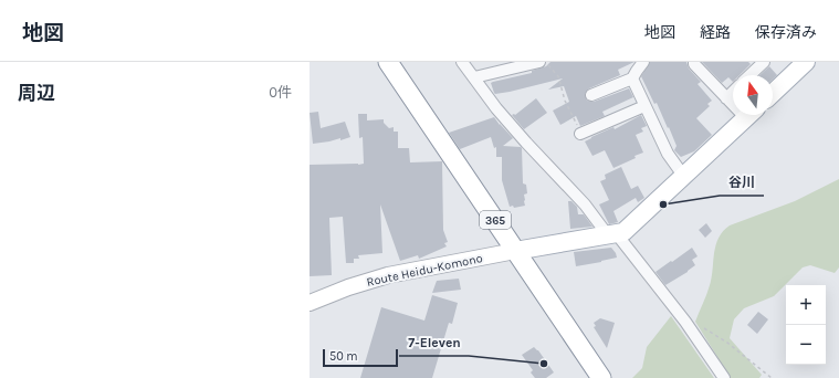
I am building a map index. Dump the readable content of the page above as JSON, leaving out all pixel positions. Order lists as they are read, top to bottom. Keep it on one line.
{"streets":{"highway":["365"],"main road":["Route Heidu-Komono"]},"crossings":[["365","Route Heidu-Komono"]],"places":["谷川","7-Eleven"],"scale_bar":"50 m","north":"top","page":{"header":"地図","nav":["地図","経路","保存済み"],"heading":["周辺","0件"],"map_buttons":["+","−"],"scale":"50 m"}}
